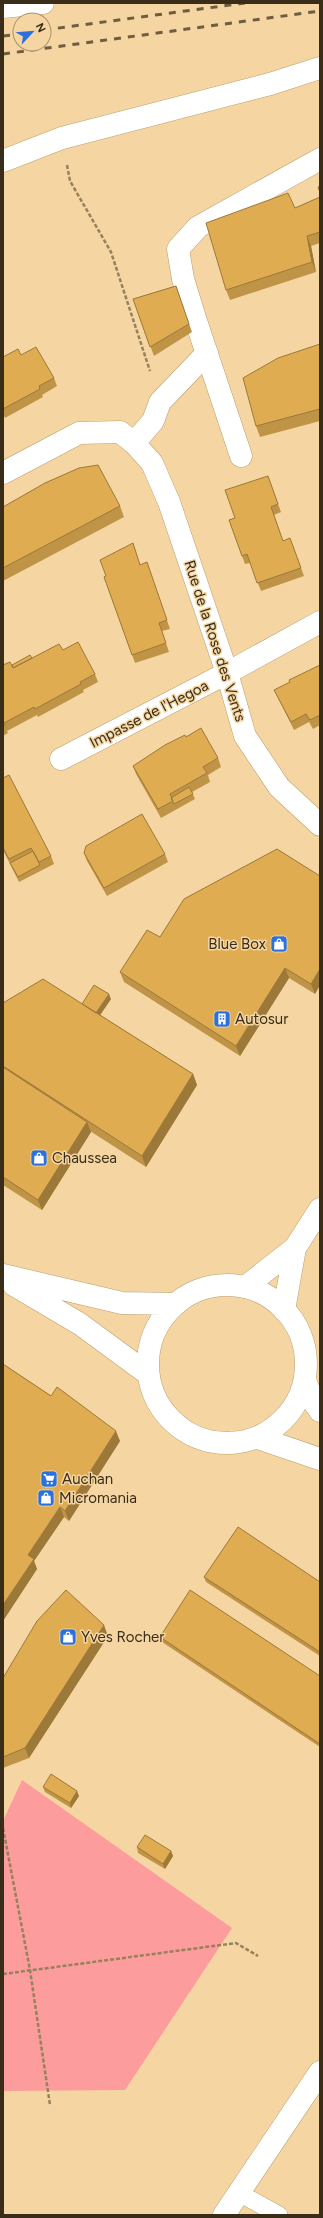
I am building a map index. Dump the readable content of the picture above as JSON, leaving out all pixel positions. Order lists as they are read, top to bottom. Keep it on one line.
{"streets":{"street":["Rue de la Rose des Vents","Impasse de l'Hegoa"]},"crossings":[["Rue de la Rose des Vents","Impasse de l'Hegoa"]],"places":{"shop":["Blue Box","Chaussea","Micromania","Yves Rocher"],"building":["Autosur"],"supermarket":["Auchan"]},"north":"top right"}
